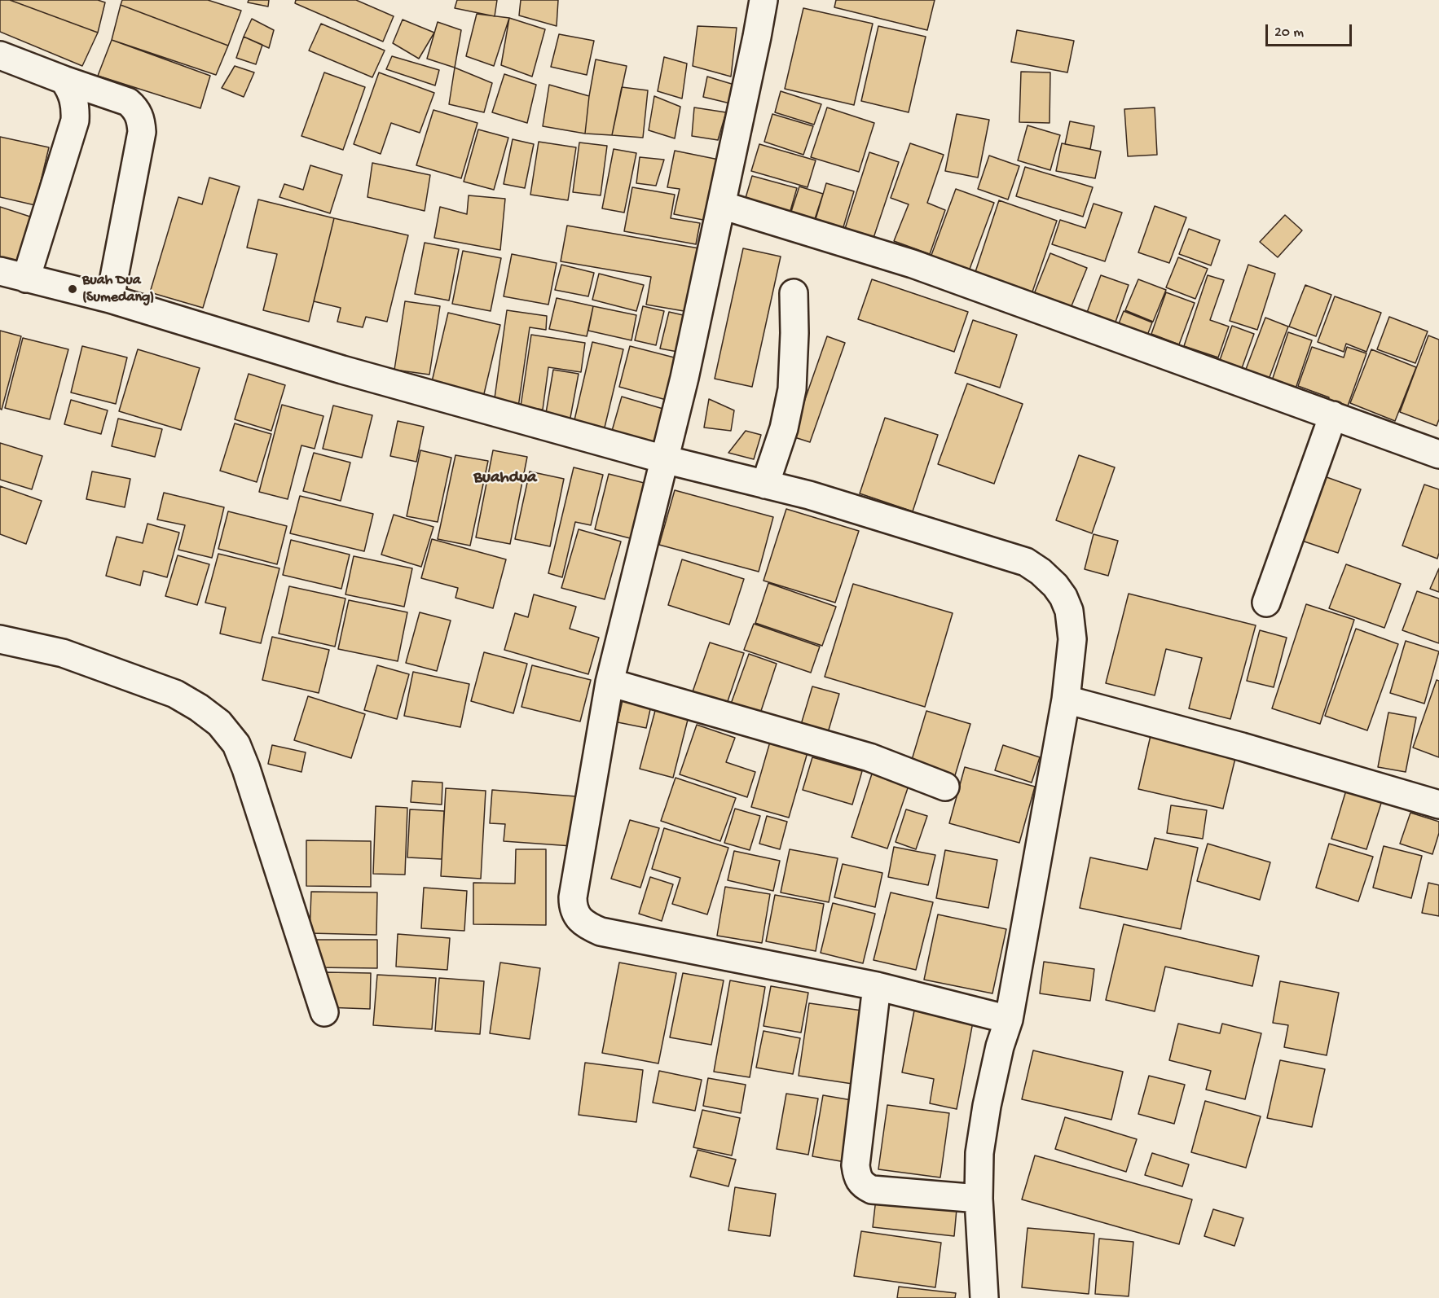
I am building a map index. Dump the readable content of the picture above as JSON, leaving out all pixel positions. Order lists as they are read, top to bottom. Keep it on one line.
{"districts":["Buahdua"],"places":["Buah Dua (Sumedang)"],"scale_bar":"20 m"}
